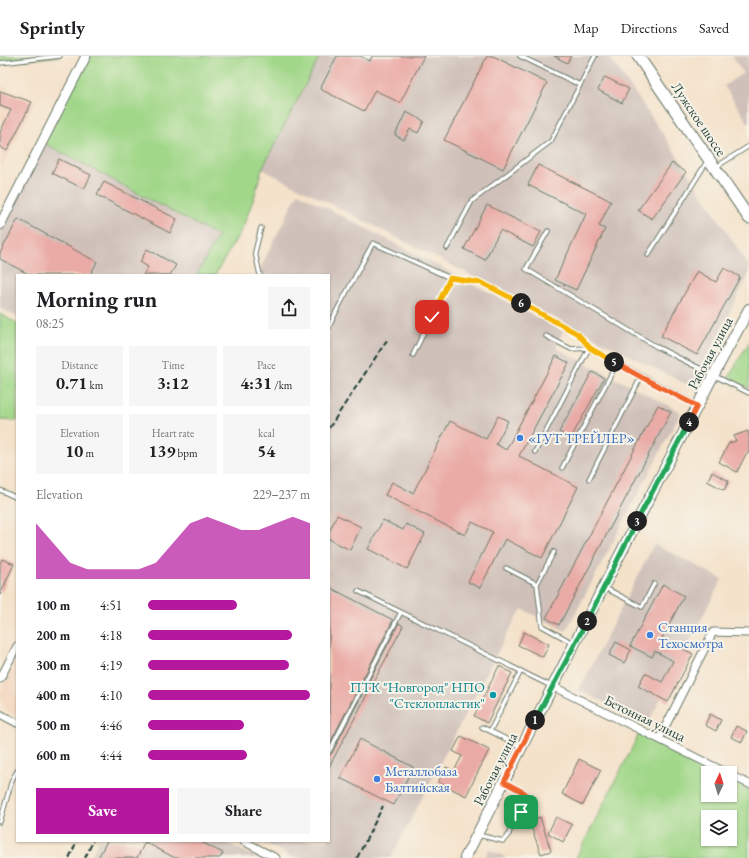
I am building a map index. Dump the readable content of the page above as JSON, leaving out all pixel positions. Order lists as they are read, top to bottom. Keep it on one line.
{"streets":{"main road":["Лужское шоссе","Рабочая улица"],"street":["Бетонная улица"]},"crossings":[["Рабочая улица","Бетонная улица"]],"places":["«ГУТ ТРЕЙЛЕР»","Станция Техосмотра","ПТК \"Новгород\" НПО \"Стеклопластик\"","Металлобаза Балтийская"],"north":"top","page":{"header":"Sprintly","nav":["Map","Directions","Saved"],"heading":["Morning run","08:25"],"pins":["6","5","4","3","2","1"],"stats":[["Distance","0.71 km"],["Time","3:12"],["Pace","4:31 /km"],["Elevation","10 m"],["Heart rate","139 bpm"],["kcal","54"]],"chart":["Elevation","229–237 m"],"list":[{"name":"100 m","note":"4:51"},{"name":"200 m","note":"4:18"},{"name":"300 m","note":"4:19"},{"name":"400 m","note":"4:10"},{"name":"500 m","note":"4:46"},{"name":"600 m","note":"4:44"}],"buttons":["Save","Share"]}}
